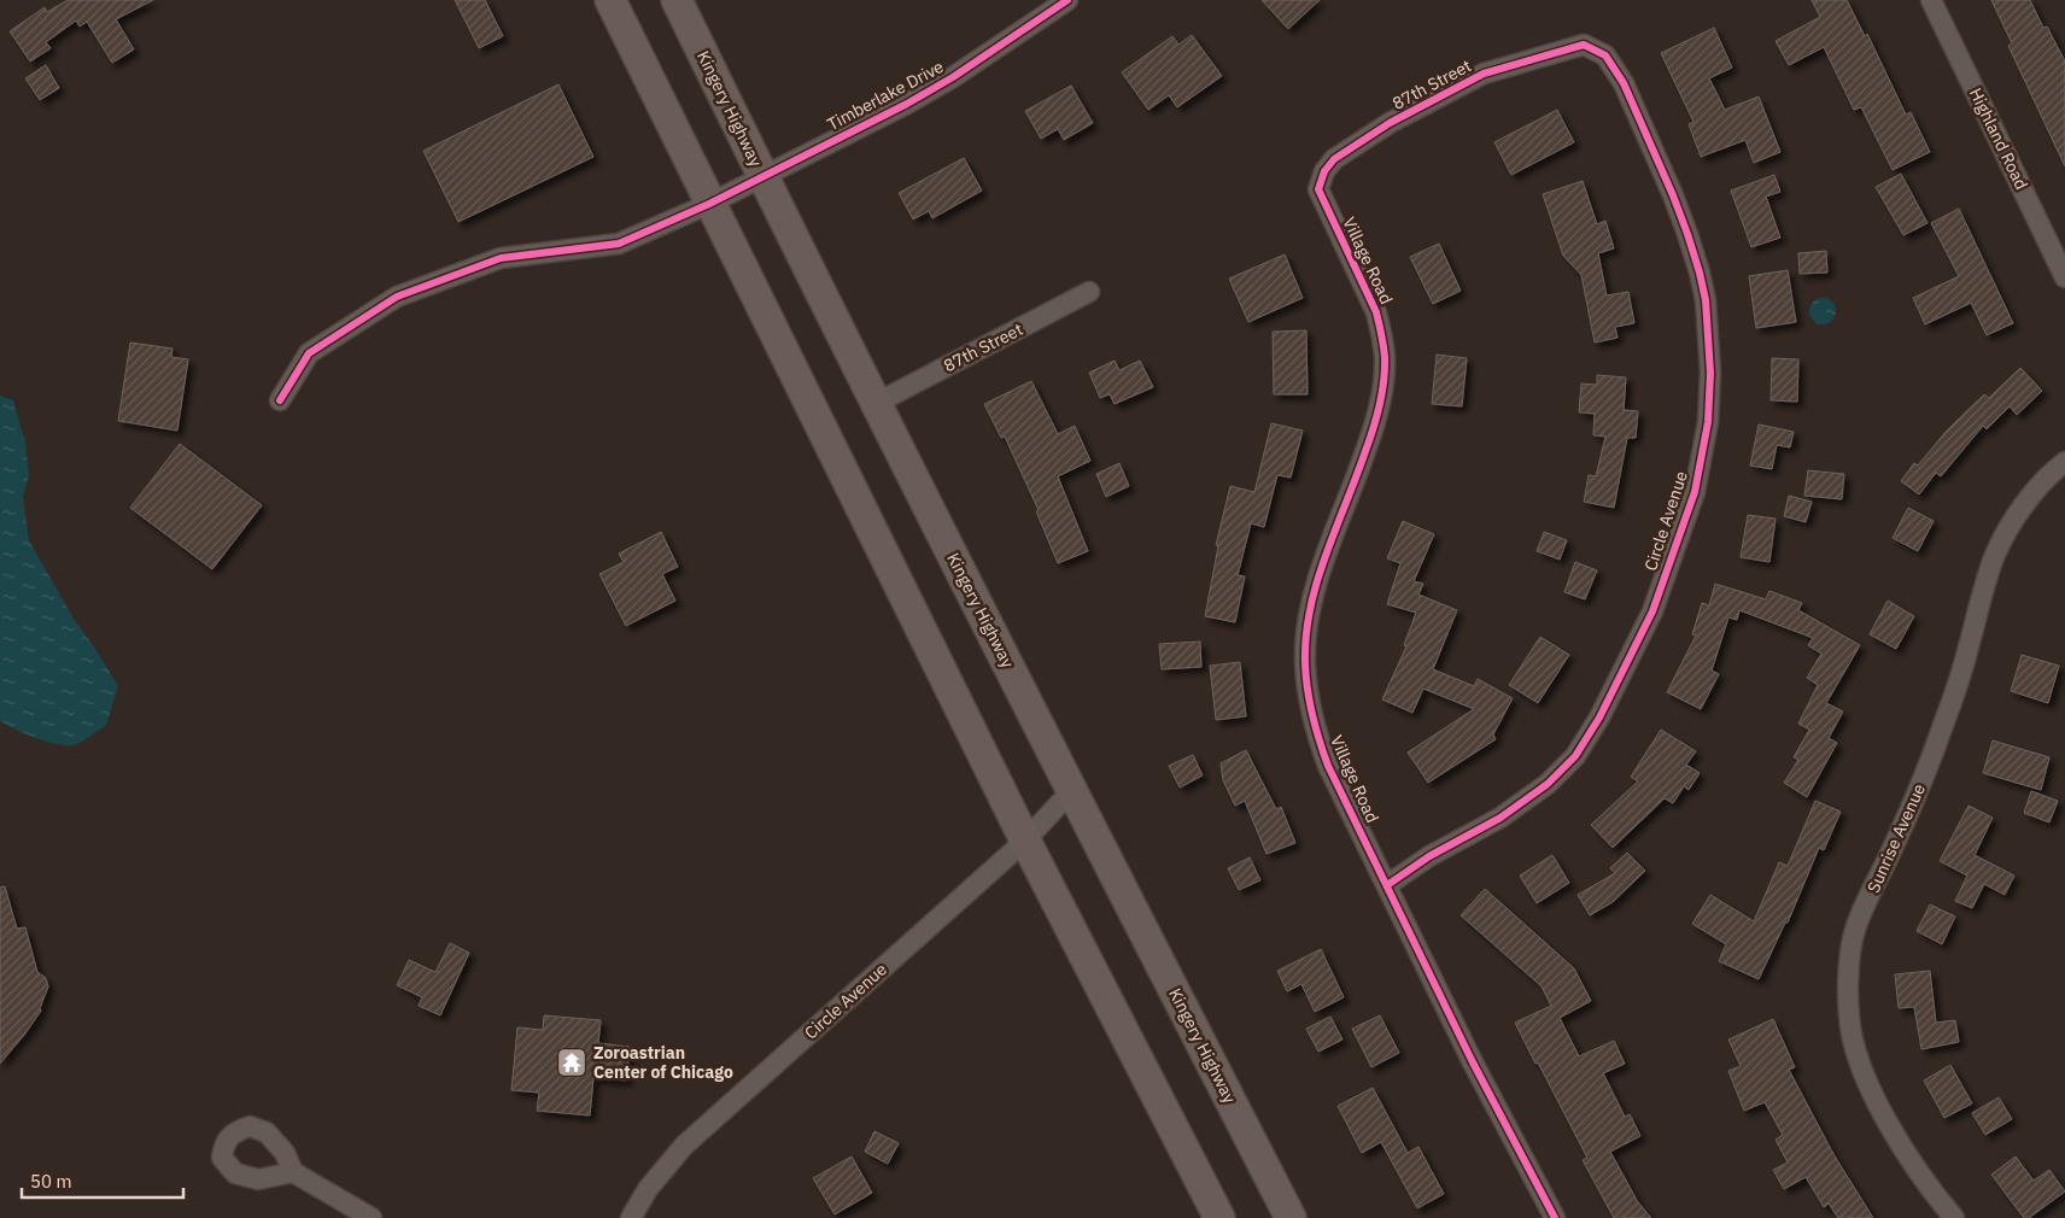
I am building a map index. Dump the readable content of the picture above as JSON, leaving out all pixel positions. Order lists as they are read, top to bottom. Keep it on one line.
{"streets":{"main road":["Kingery Highway"],"street":["87th Street","Timberlake Drive","Highland Road","Village Road","Circle Avenue","Sunrise Avenue"]},"crossings":[["87th Street","Kingery Highway"],["87th Street","Village Road"],["87th Street","Circle Avenue"],["Timberlake Drive","Kingery Highway"],["Kingery Highway","Circle Avenue"],["Village Road","Circle Avenue"]],"places":{"temple":["Zoroastrian Center of Chicago"]},"scale_bar":"50 m"}
